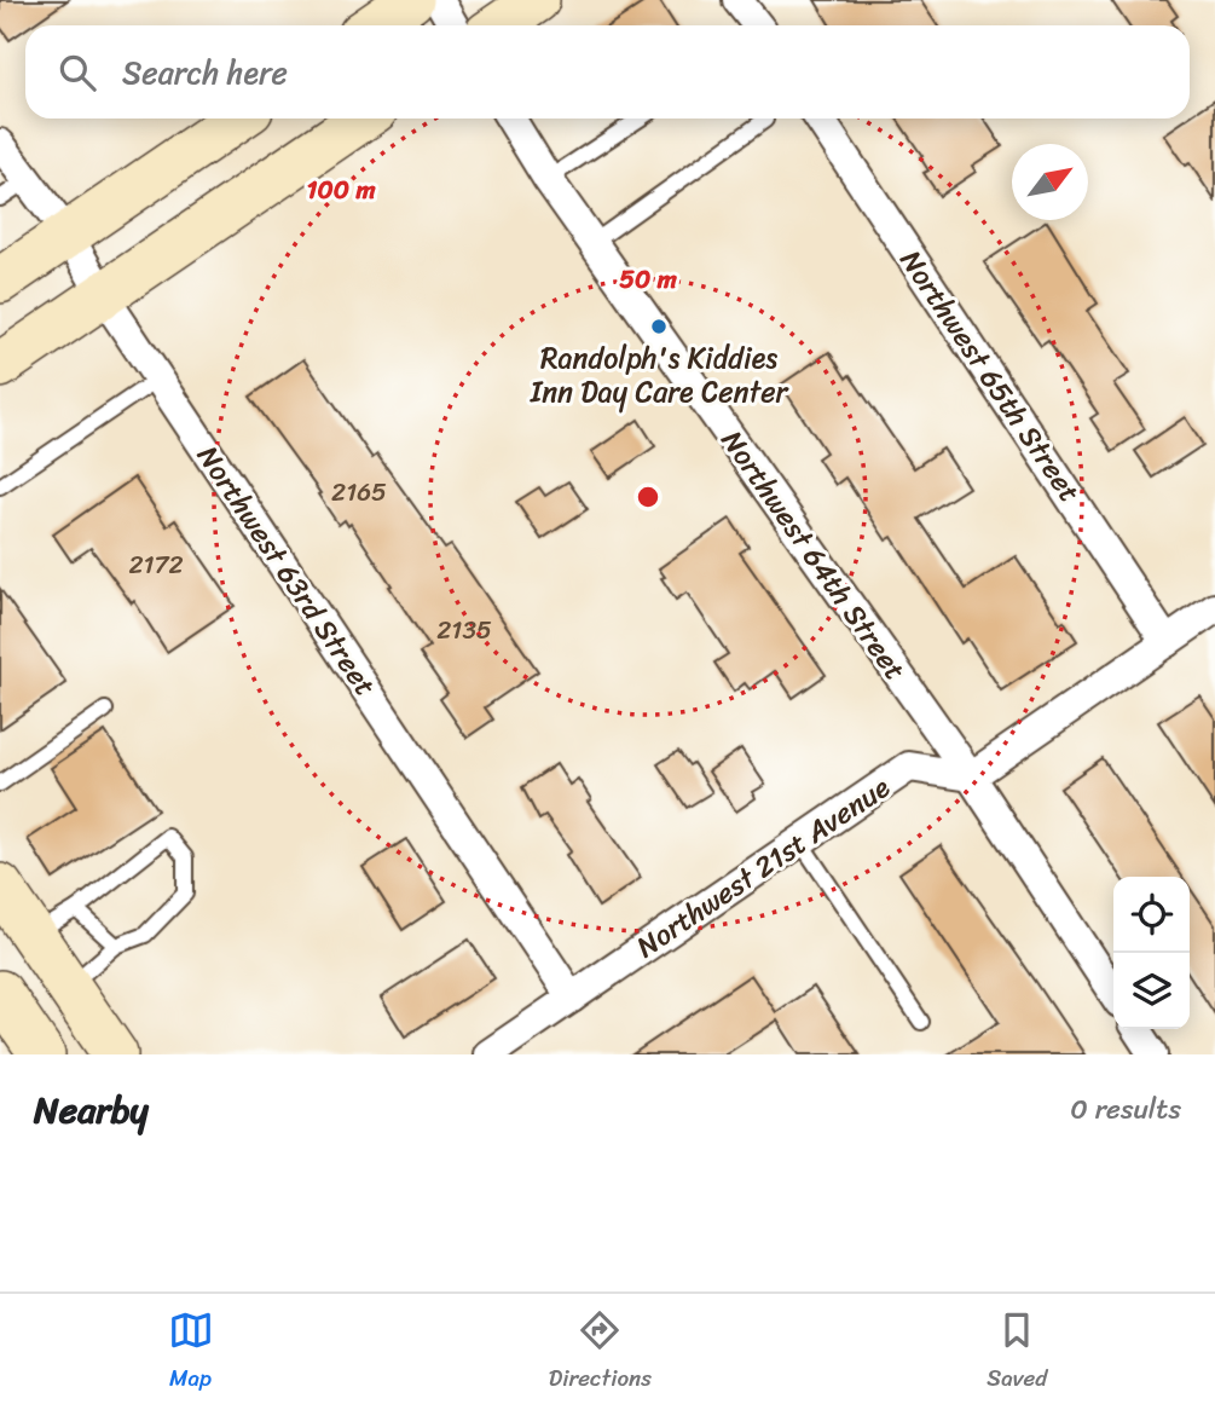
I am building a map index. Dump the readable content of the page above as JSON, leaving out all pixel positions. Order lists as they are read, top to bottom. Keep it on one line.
{"streets":{"street":["Northwest 65th Street","Northwest 64th Street","Northwest 63rd Street","Northwest 21st Avenue"]},"crossings":[["Northwest 64th Street","Northwest 21st Avenue"],["Northwest 63rd Street","Northwest 21st Avenue"]],"places":["Randolph's Kiddies Inn Day Care Center"],"house_numbers":["2165","2172","2135"],"north":"top right","page":{"search":"Search here","heading":["Nearby","0 results"],"nav":["Map","Directions","Saved"]},"rings":["100 m","50 m"]}
